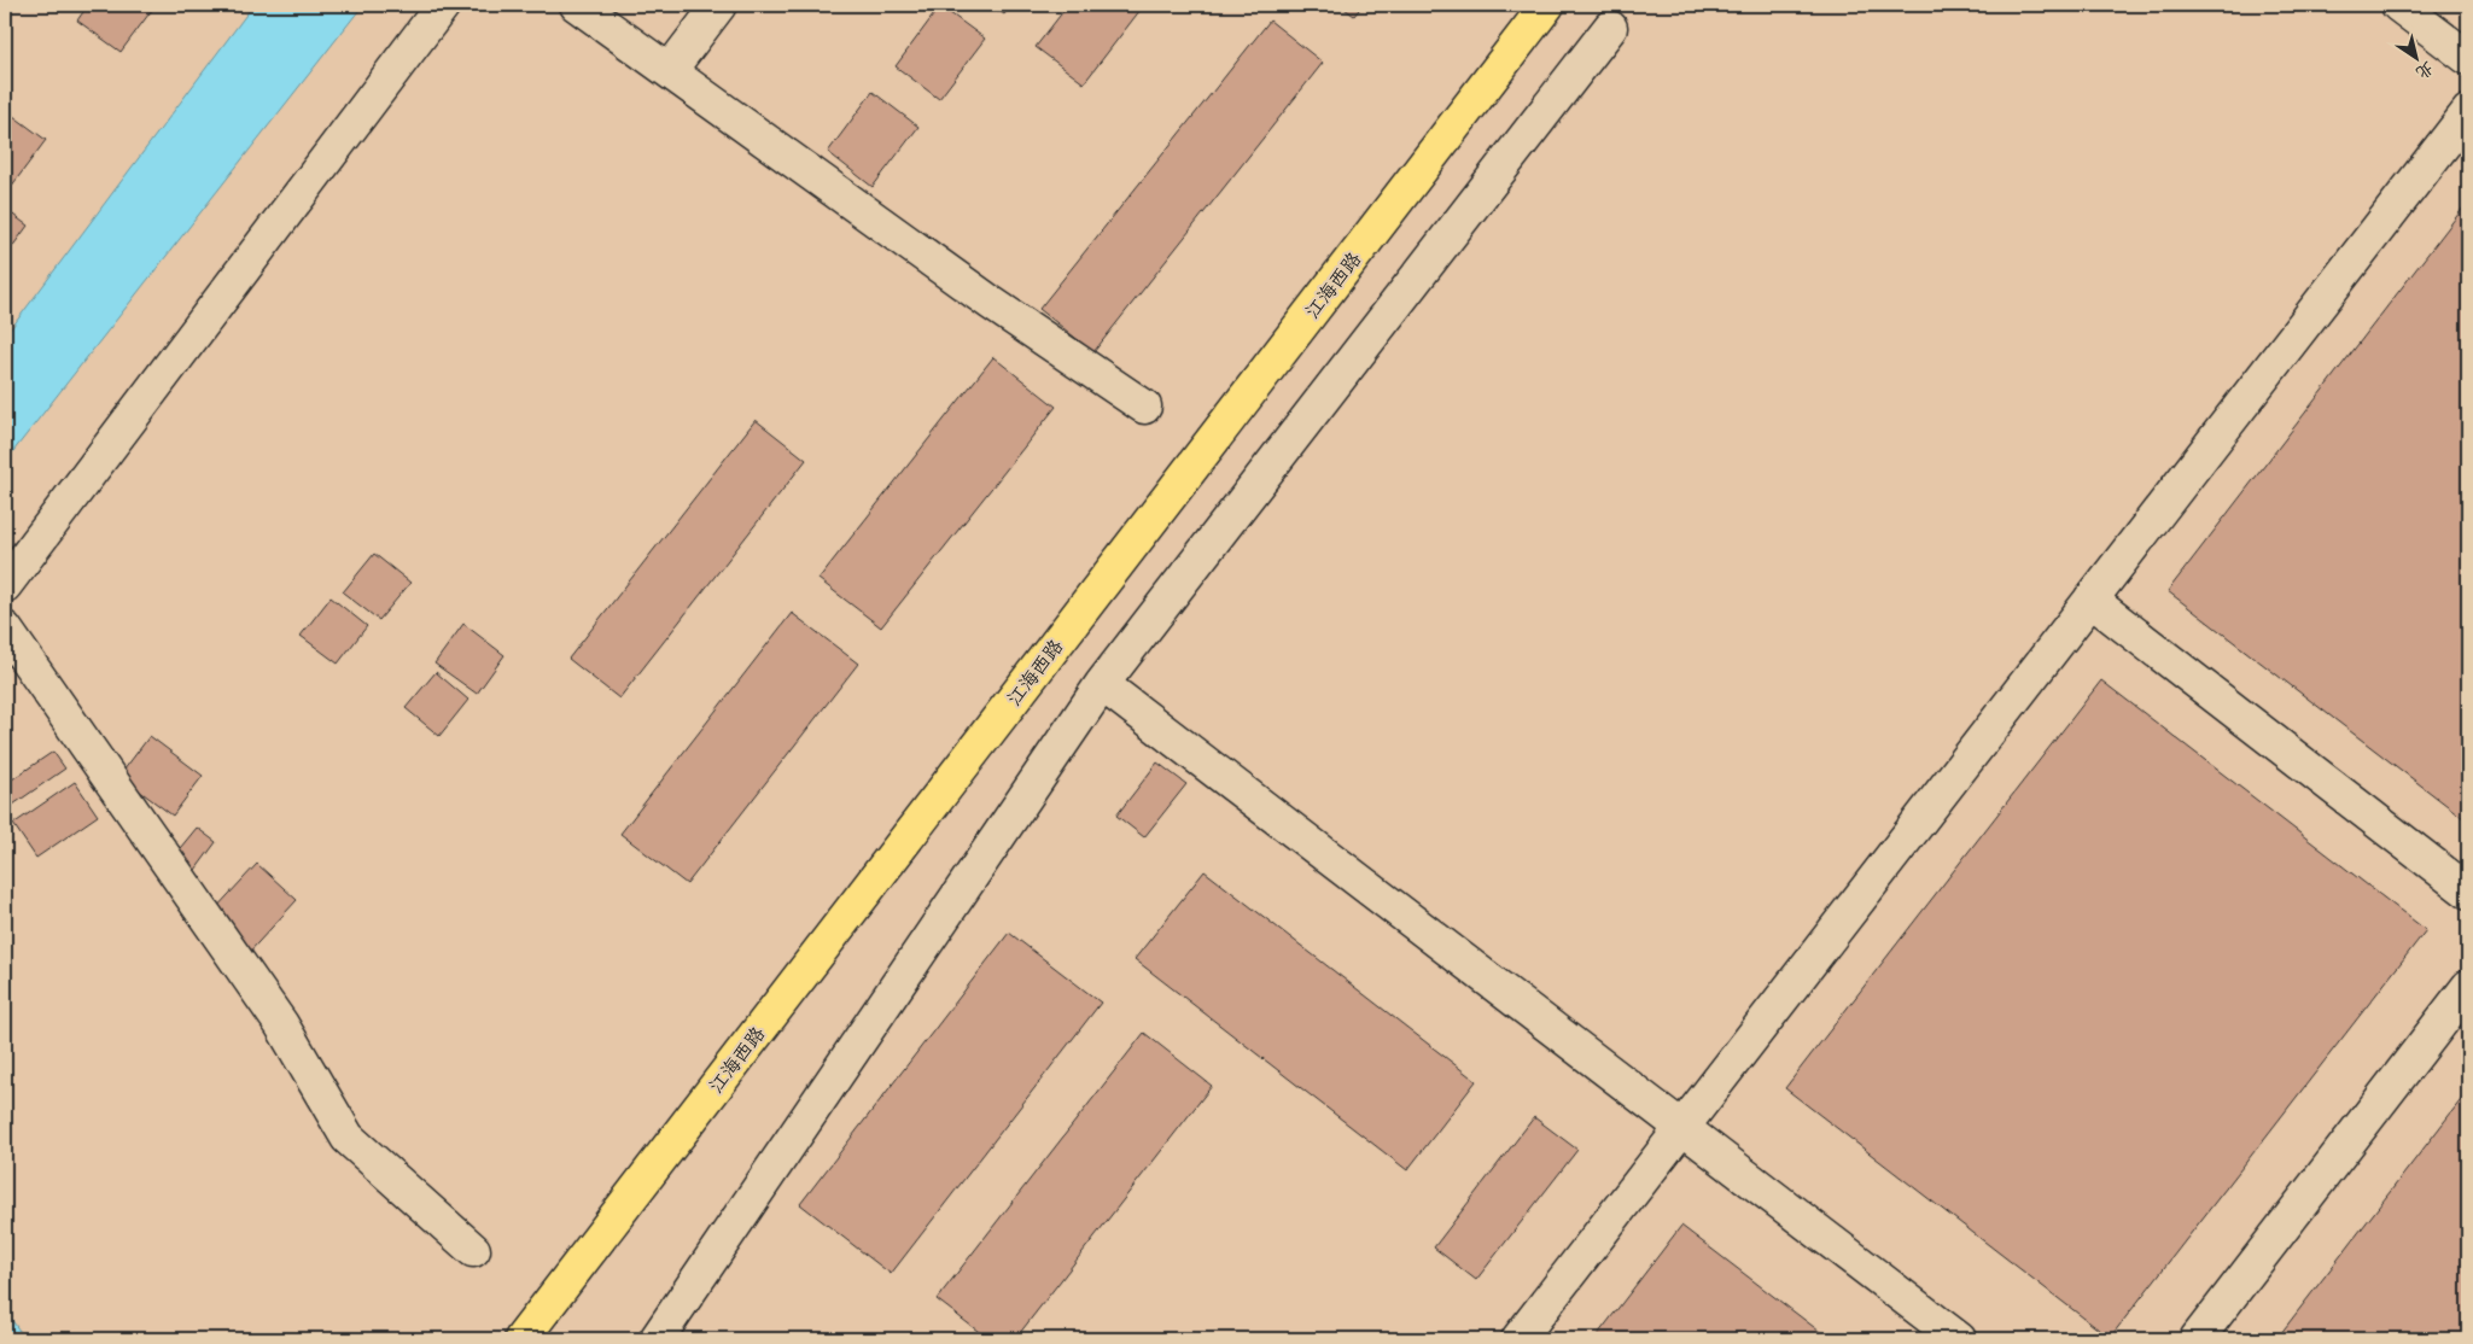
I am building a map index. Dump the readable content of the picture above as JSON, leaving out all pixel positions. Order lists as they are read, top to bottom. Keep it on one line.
{"streets":{"main road":["江海西路"]},"north":"bottom right"}
